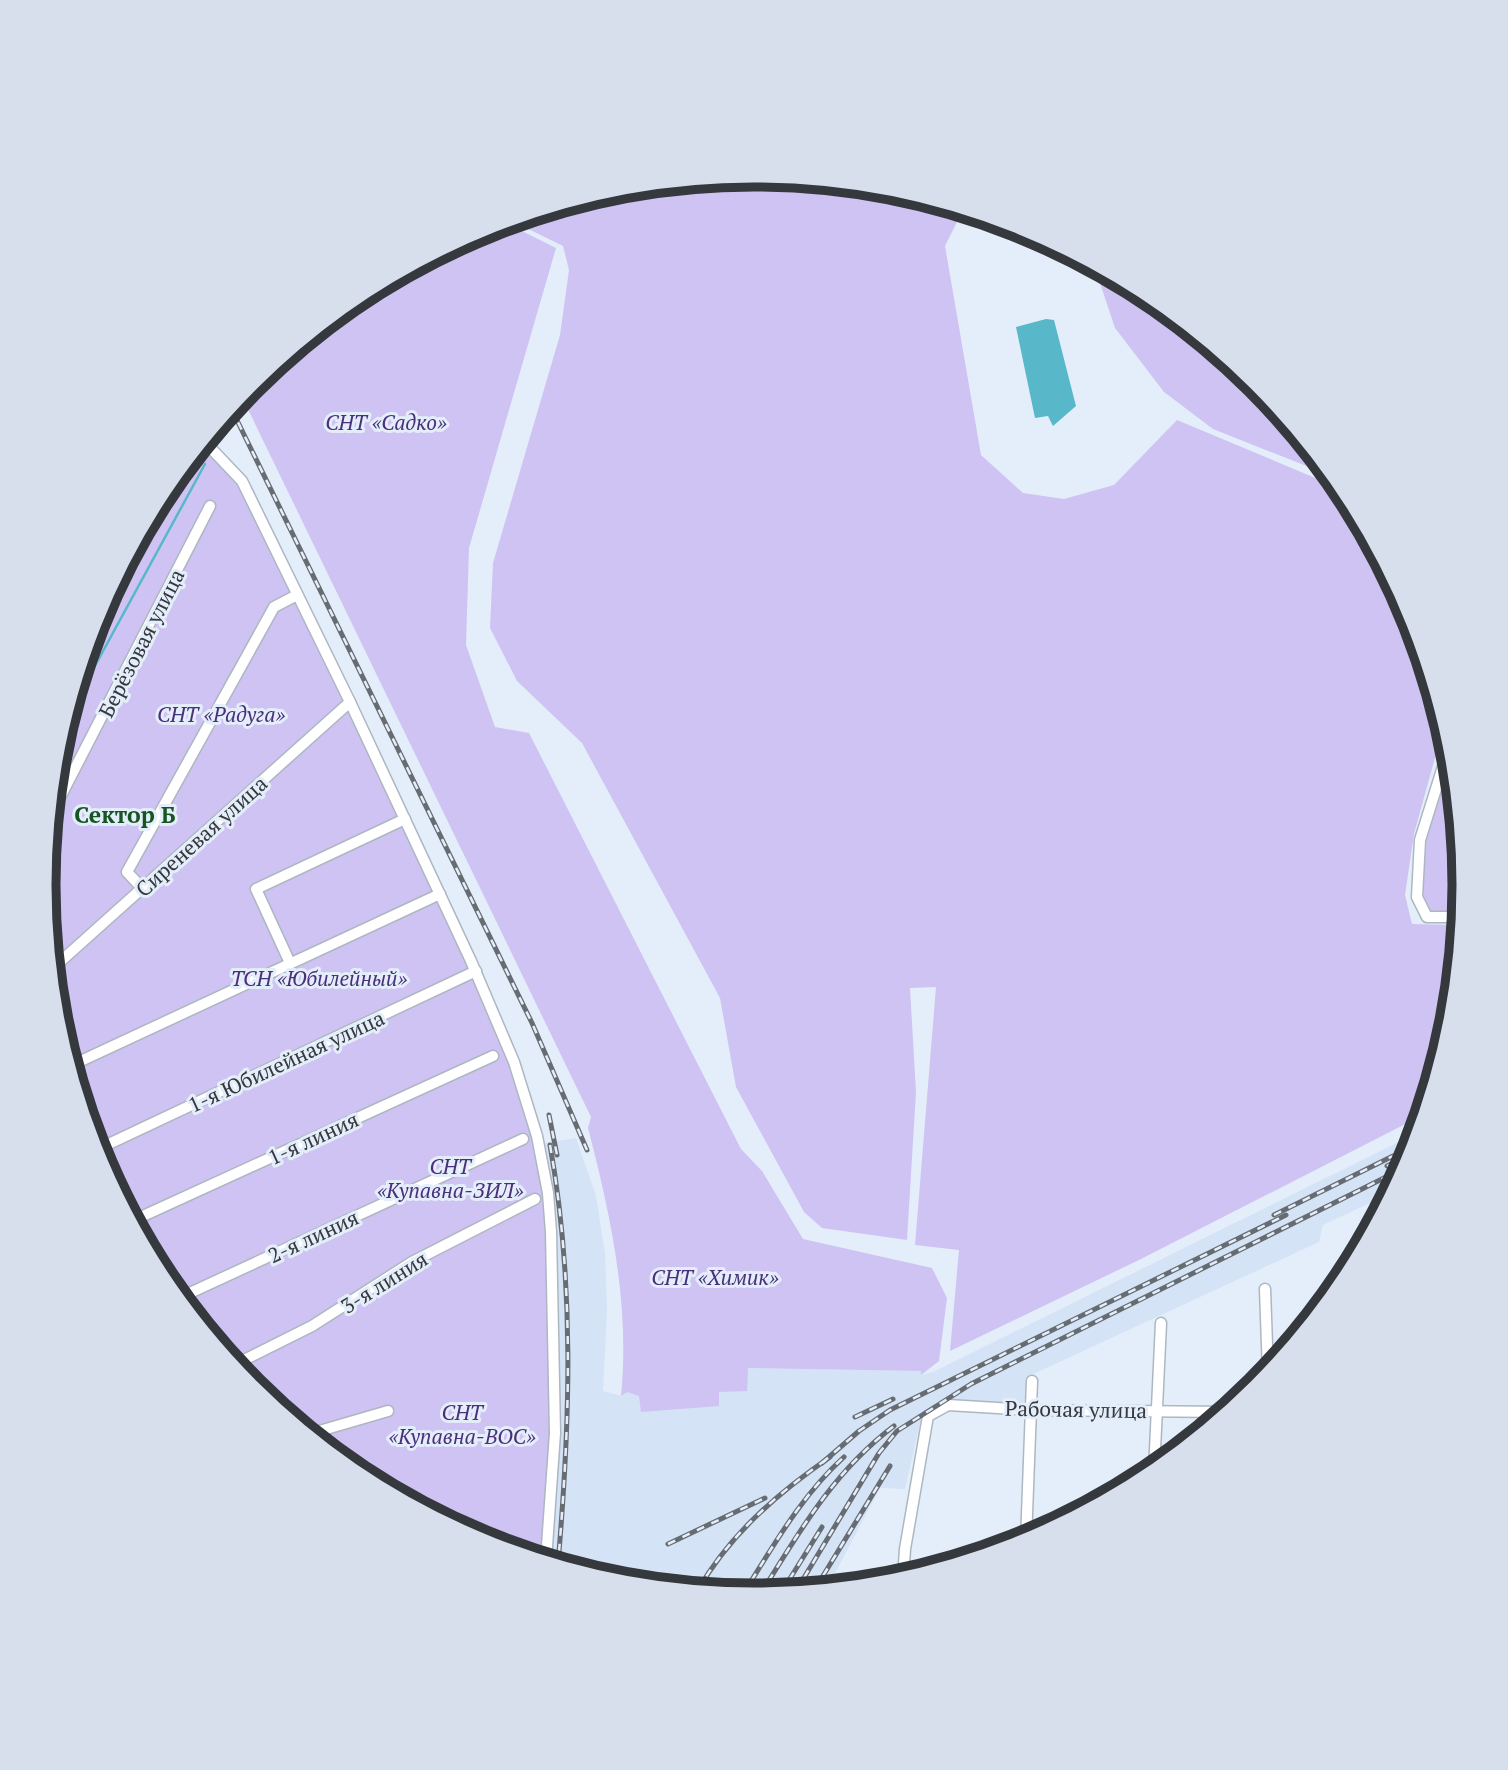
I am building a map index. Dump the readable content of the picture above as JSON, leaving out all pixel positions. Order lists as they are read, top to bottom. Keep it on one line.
{"streets":{"street":["Берёзовая улица","Сиреневая улица","1-я Юбилейная улица","1-я линия","2-я линия","3-я линия","Рабочая улица"]},"districts":["Сектор Б"],"parks":["СНТ «Садко»","СНТ «Радуга»","ТСН «Юбилейный»","СНТ «Купавна-ЗИЛ»","СНТ «Химик»","СНТ «Купавна-ВОС»"]}
